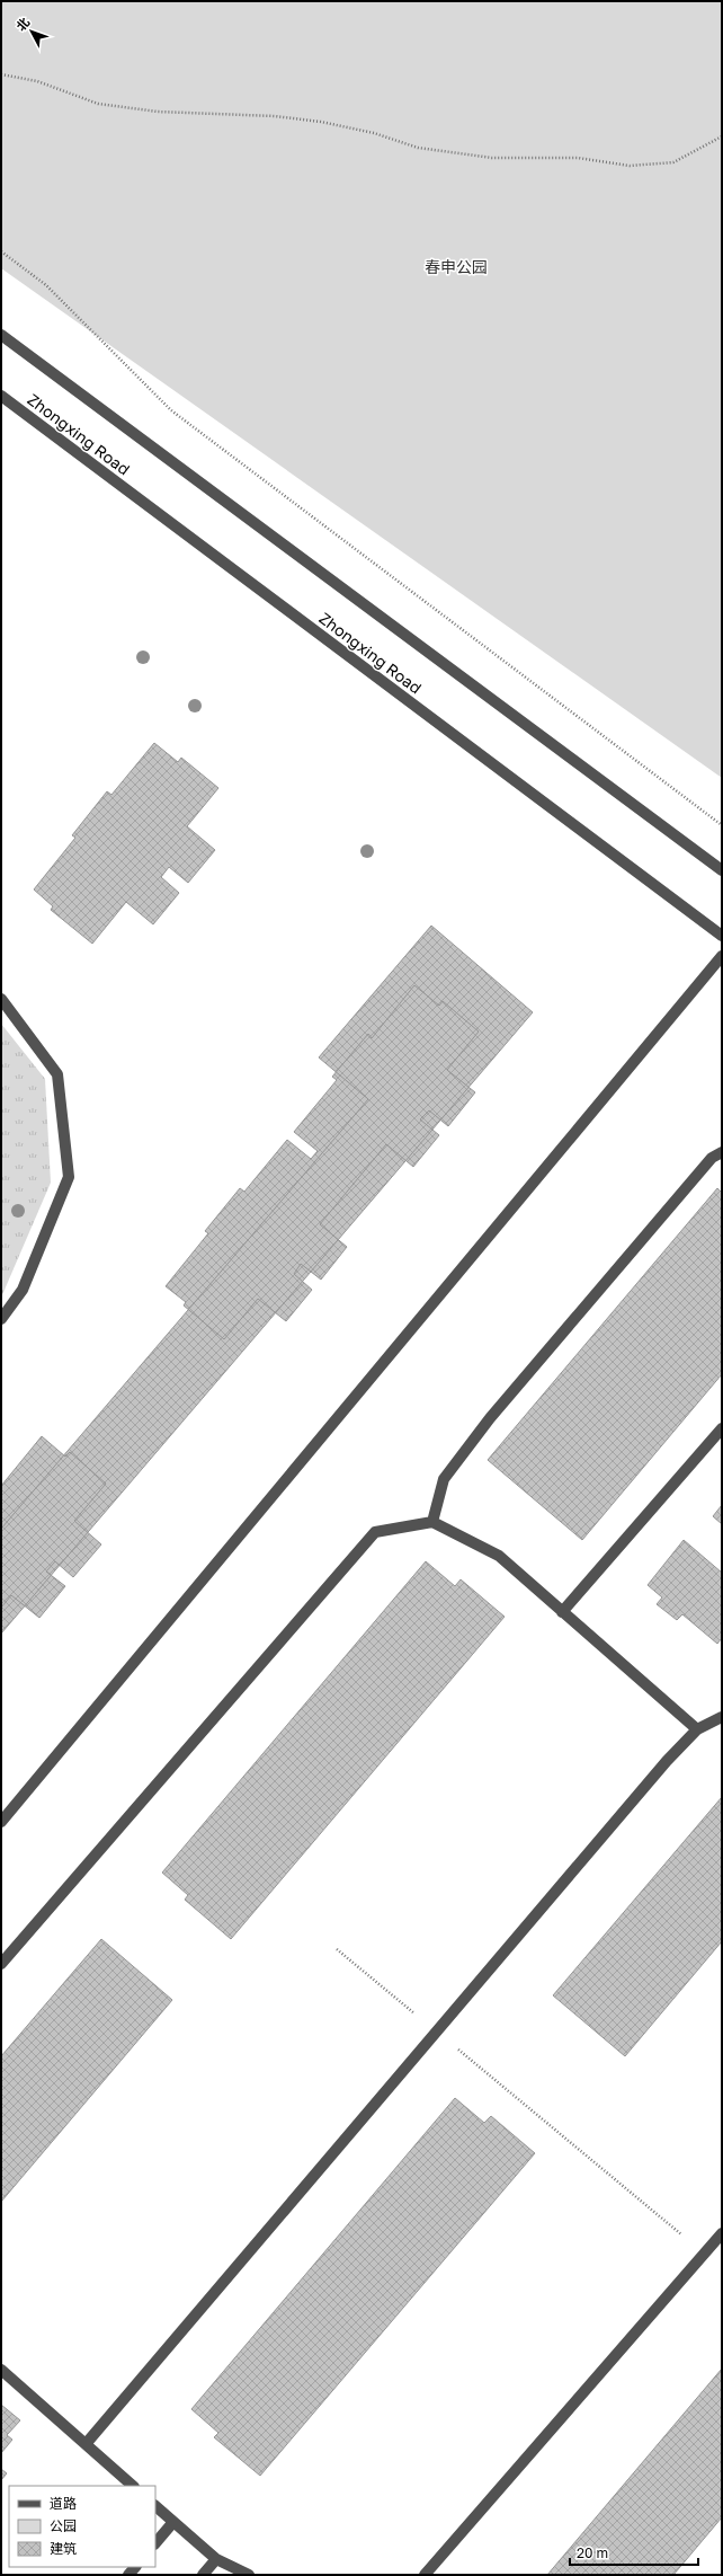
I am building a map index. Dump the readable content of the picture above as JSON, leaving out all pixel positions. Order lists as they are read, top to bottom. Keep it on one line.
{"streets":{"street":["Zhongxing Road"]},"parks":["春申公园"],"legend":["道路","公园","建筑"],"scale_bar":"20 m","north":"top left"}
